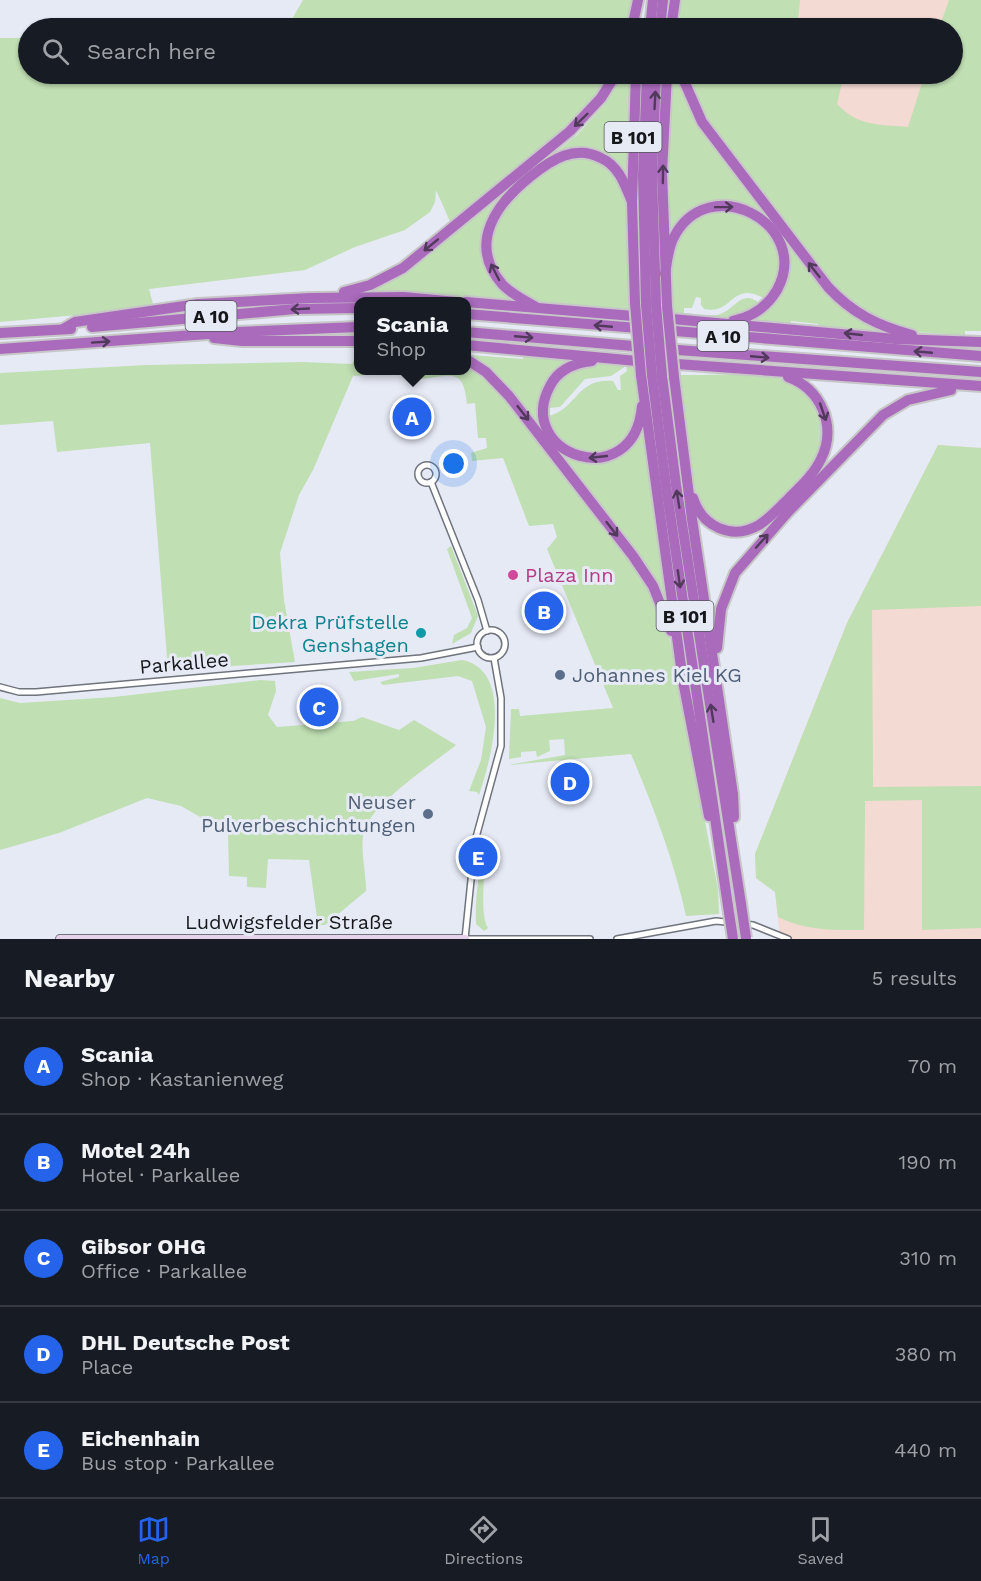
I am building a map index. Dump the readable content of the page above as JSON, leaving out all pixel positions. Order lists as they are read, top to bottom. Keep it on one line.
{"streets":{"highway":["B 101","A 10"],"street":["Parkallee","Ludwigsfelder Straße"]},"places":["Plaza Inn","Dekra Prüfstelle Genshagen","Johannes Kiel KG","Neuser Pulverbeschichtungen"],"page":{"search":"Search here","popup":["Scania","Shop"],"pins":["A","B","C","D","E"],"heading":["Nearby","5 results"],"list":[{"mark":"A","name":"Scania","note":"Shop · Kastanienweg","value":"70 m"},{"mark":"B","name":"Motel 24h","note":"Hotel · Parkallee","value":"190 m"},{"mark":"C","name":"Gibsor OHG","note":"Office · Parkallee","value":"310 m"},{"mark":"D","name":"DHL Deutsche Post","note":"Place","value":"380 m"},{"mark":"E","name":"Eichenhain","note":"Bus stop · Parkallee","value":"440 m"}],"nav":["Map","Directions","Saved"]}}
